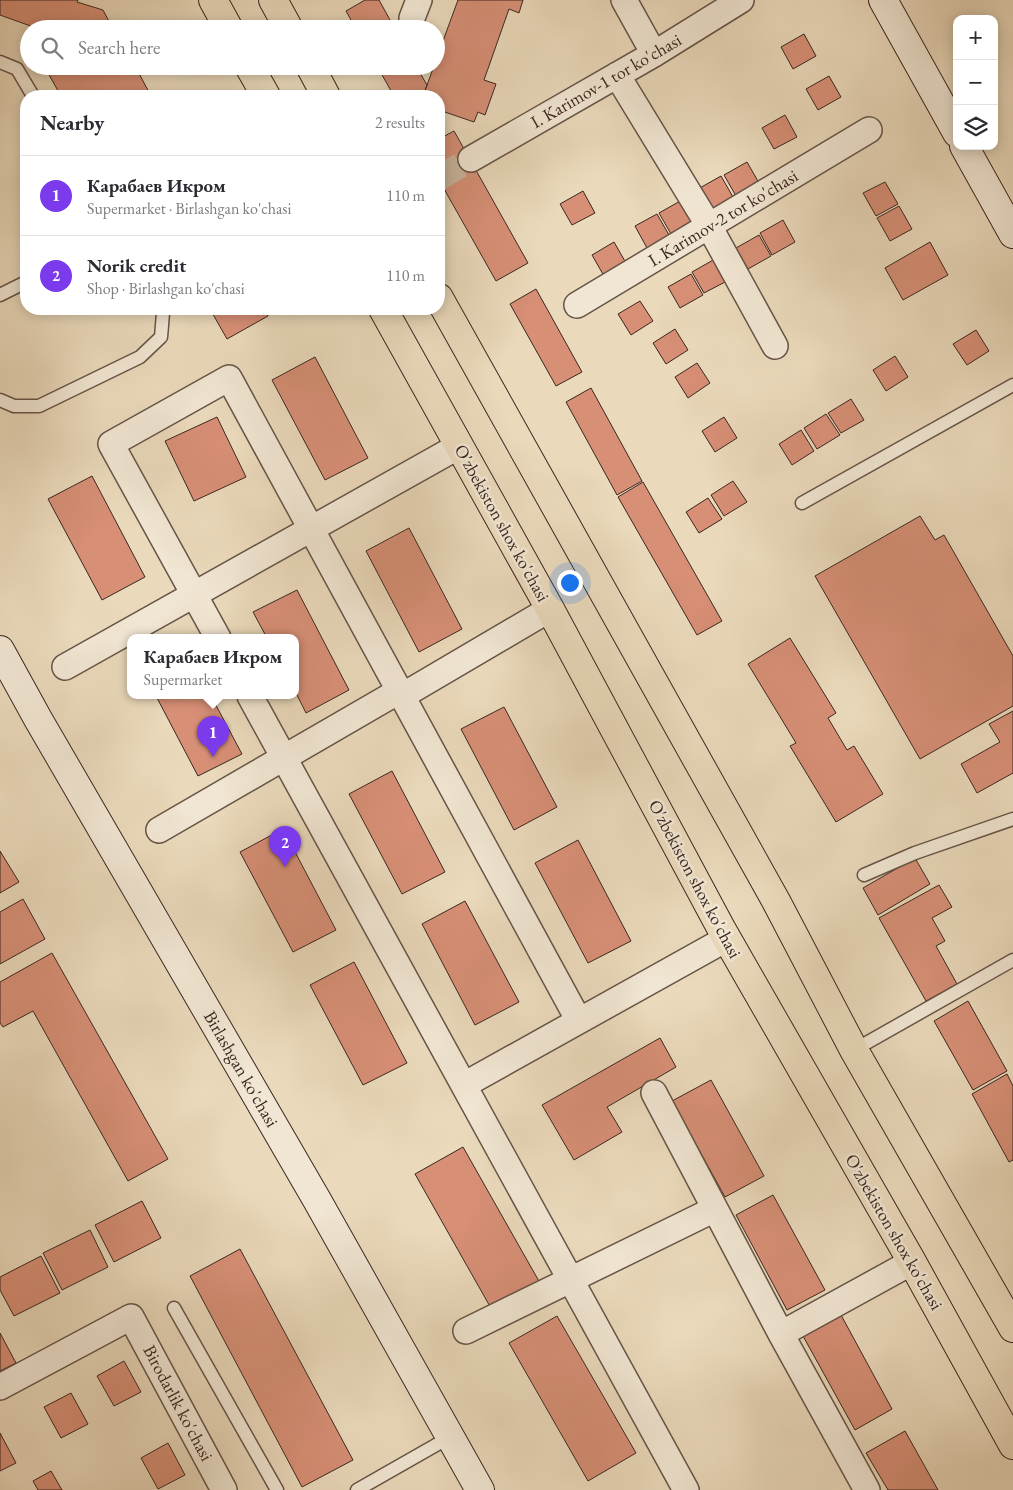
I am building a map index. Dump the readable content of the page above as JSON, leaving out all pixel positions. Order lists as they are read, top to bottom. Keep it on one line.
{"streets":{"main road":["O'zbekiston shox ko'chasi"],"street":["I. Karimov-1 tor ko'chasi","I. Karimov-2 tor ko'chasi","Birlashgan ko'chasi","Birodarlik ko'chasi"]},"page":{"map_buttons":["+","−"],"search":"Search here","heading":["Nearby","2 results"],"list":[{"mark":"1","name":"Карабаев Икром","note":"Supermarket · Birlashgan ko'chasi","value":"110 m"},{"mark":"2","name":"Norik credit","note":"Shop · Birlashgan ko'chasi","value":"110 m"}],"popup":["Карабаев Икром","Supermarket"],"pins":["1","2"]}}
